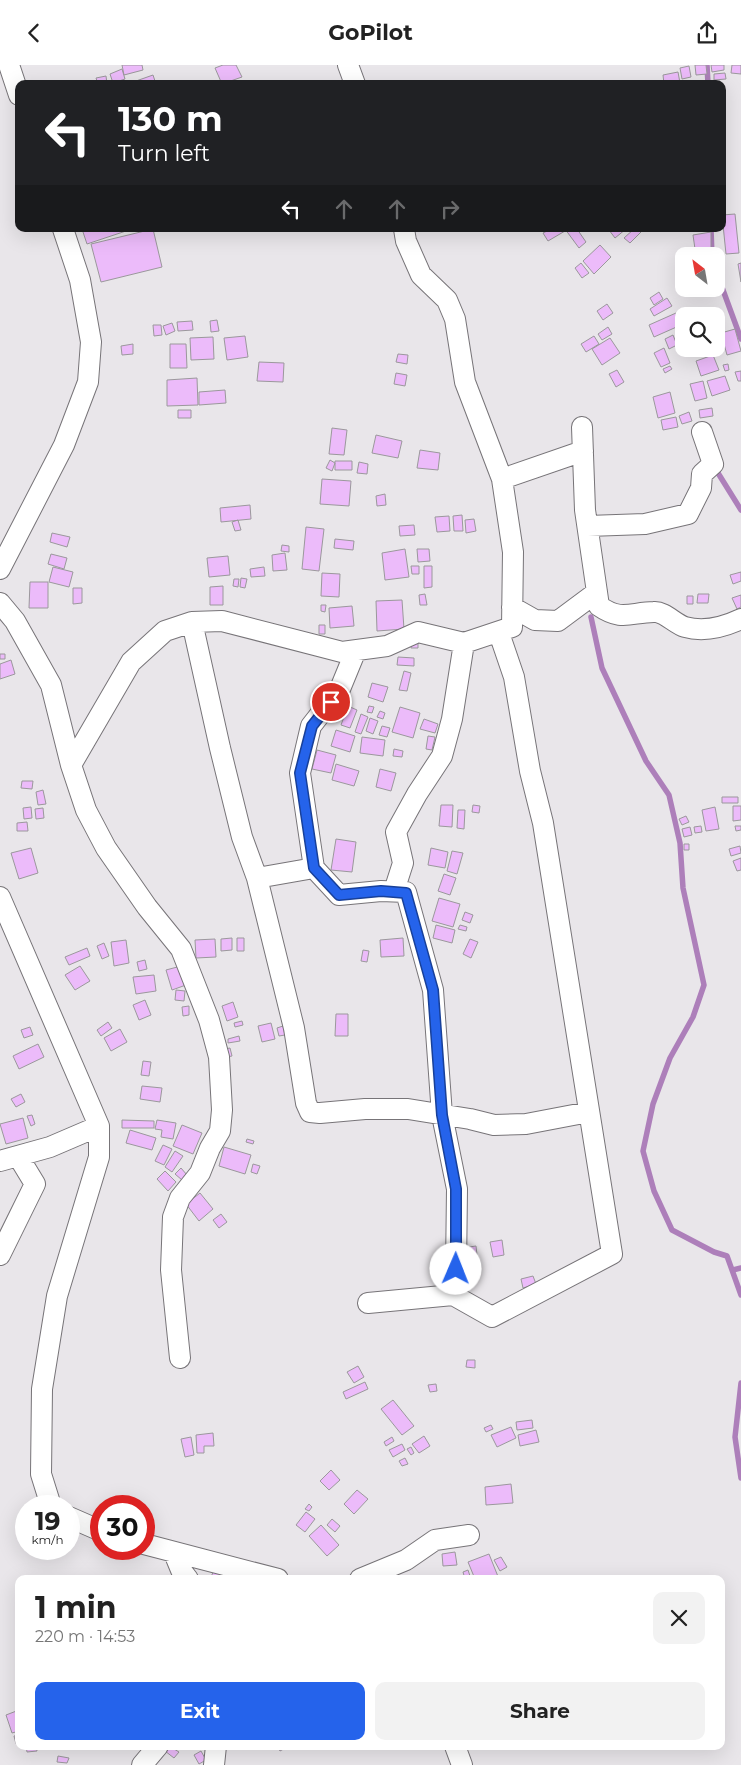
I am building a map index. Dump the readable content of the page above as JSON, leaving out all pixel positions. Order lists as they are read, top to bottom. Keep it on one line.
{"north":"top left","page":{"header":"GoPilot","turn":["130 m","Turn left"],"speed":"19 km/h","limit":"30","heading":["1 min","220 m · 14:53"],"buttons":["Exit","Share"]}}
